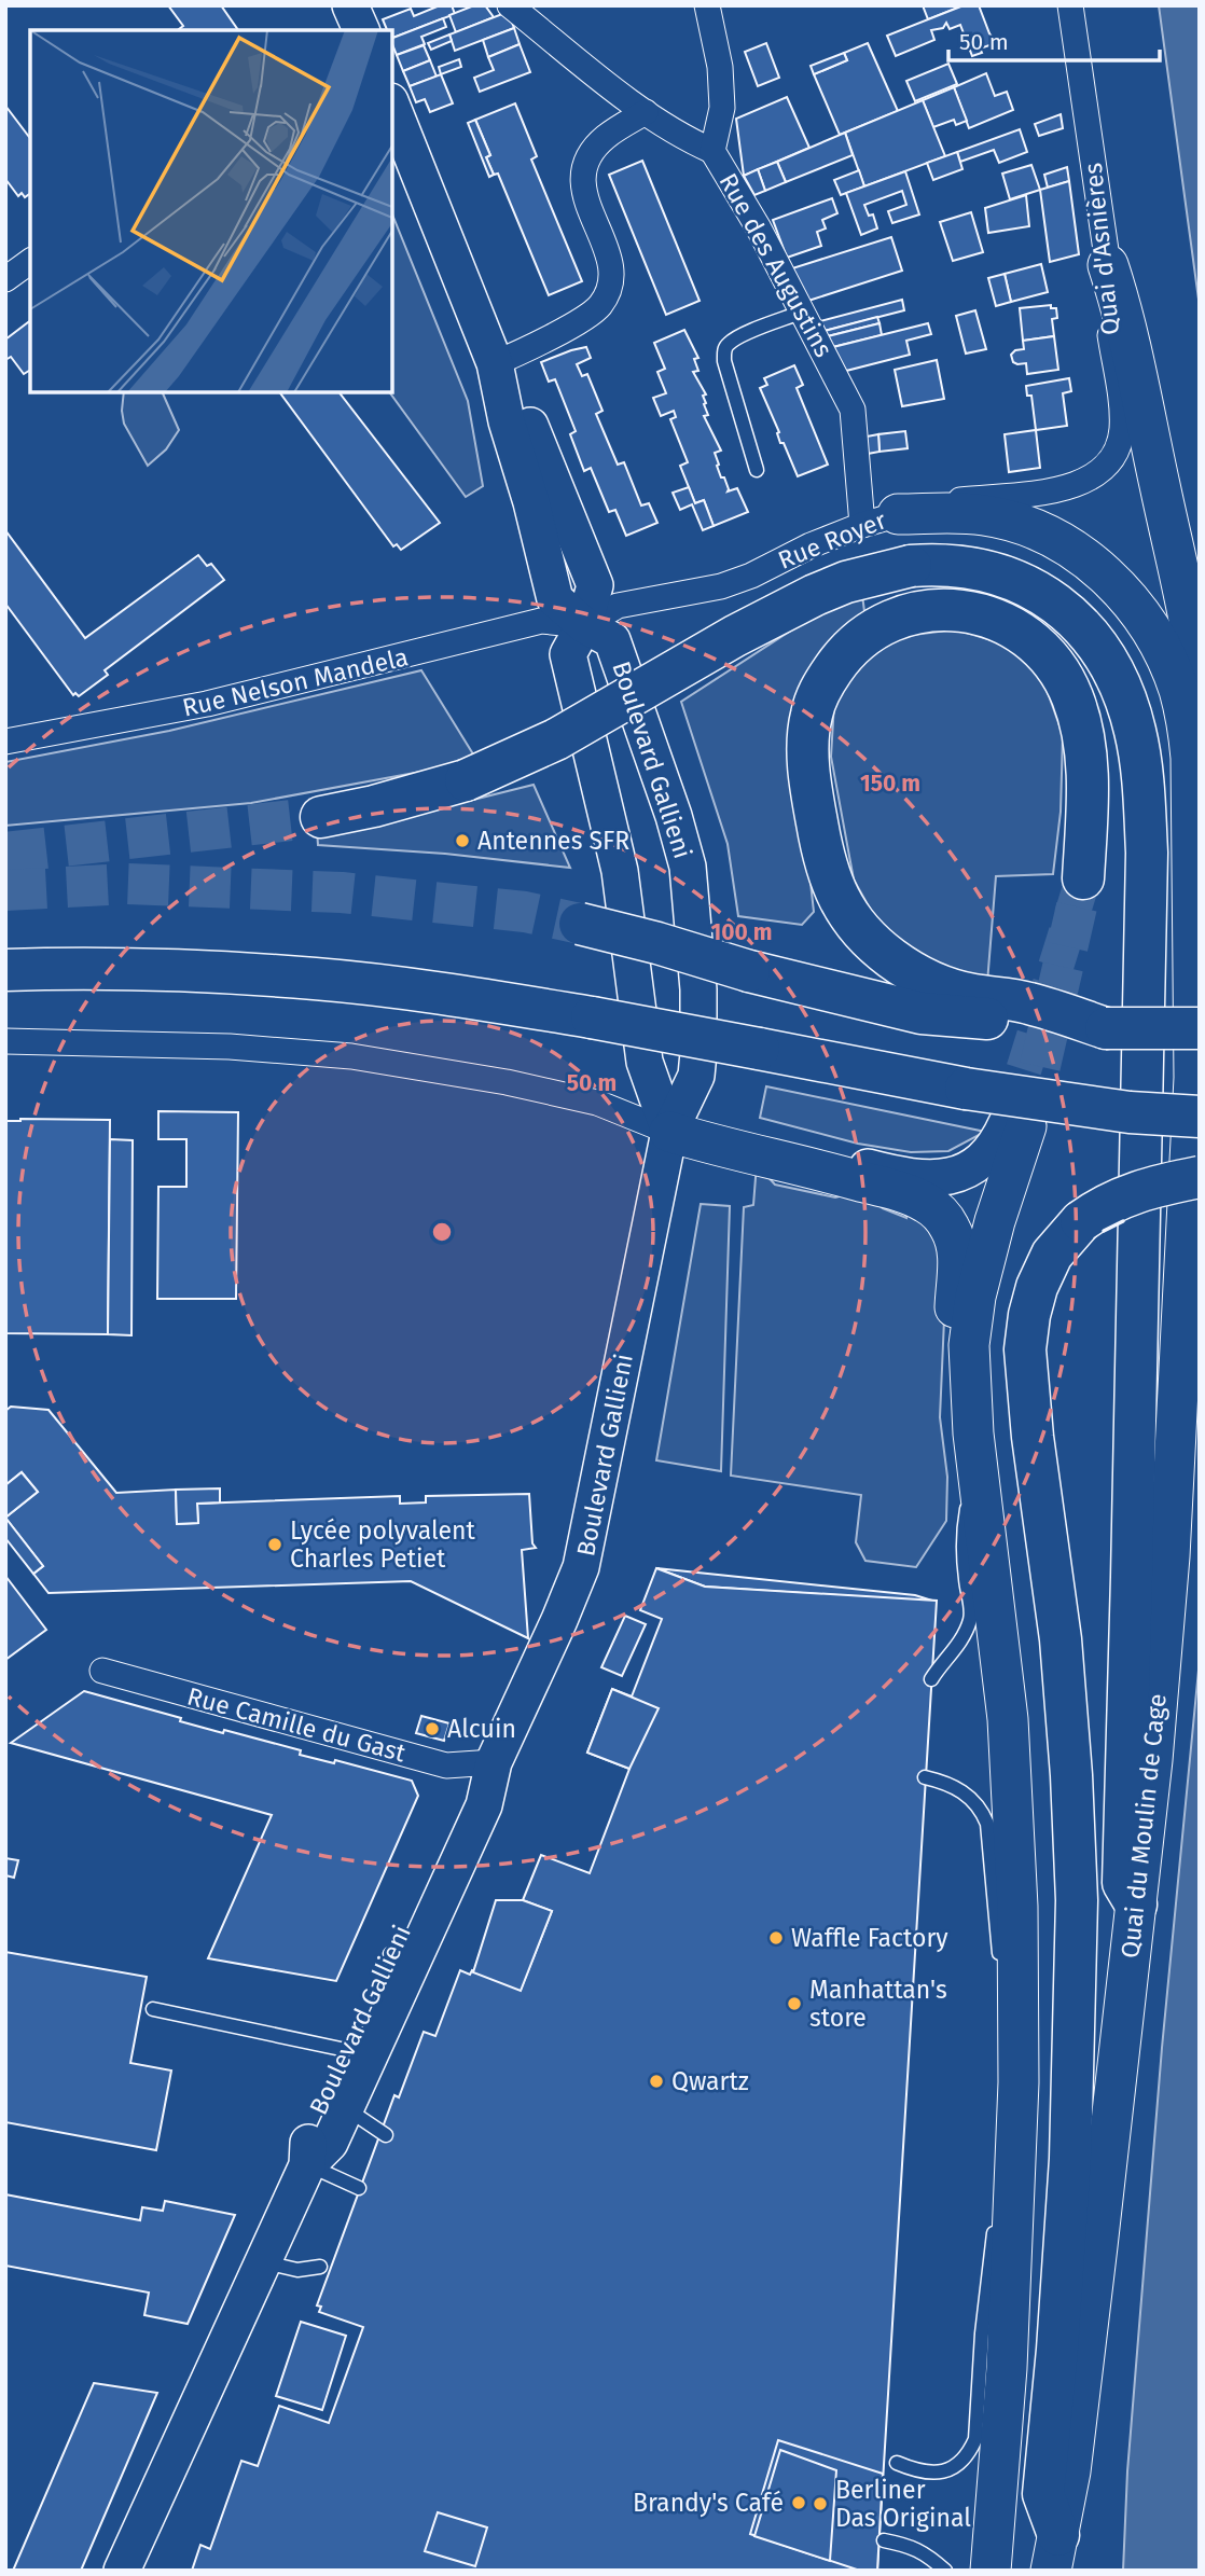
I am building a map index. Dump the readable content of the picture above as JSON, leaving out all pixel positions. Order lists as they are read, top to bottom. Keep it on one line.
{"streets":{"main road":["Boulevard Gallieni","Quai du Moulin de Cage"],"street":["Quai d'Asnières","Rue des Augustins","Rue Royer","Rue Nelson Mandela","Rue Camille du Gast"]},"crossings":[["Quai d'Asnières","Rue Royer"],["Rue des Augustins","Rue Royer"],["Rue des Augustins","Quai du Moulin de Cage"],["Rue Royer","Rue Nelson Mandela"],["Rue Royer","Boulevard Gallieni"],["Rue Royer","Quai du Moulin de Cage"],["Rue Nelson Mandela","Boulevard Gallieni"],["Boulevard Gallieni","Rue Camille du Gast"]],"places":["Antennes SFR","Lycée polyvalent Charles Petiet","Alcuin","Waffle Factory","Manhattan's store","Qwartz","Brandy's Café","Berliner Das Original"],"scale_bar":"50 m","rings":["150 m","100 m","50 m"]}
